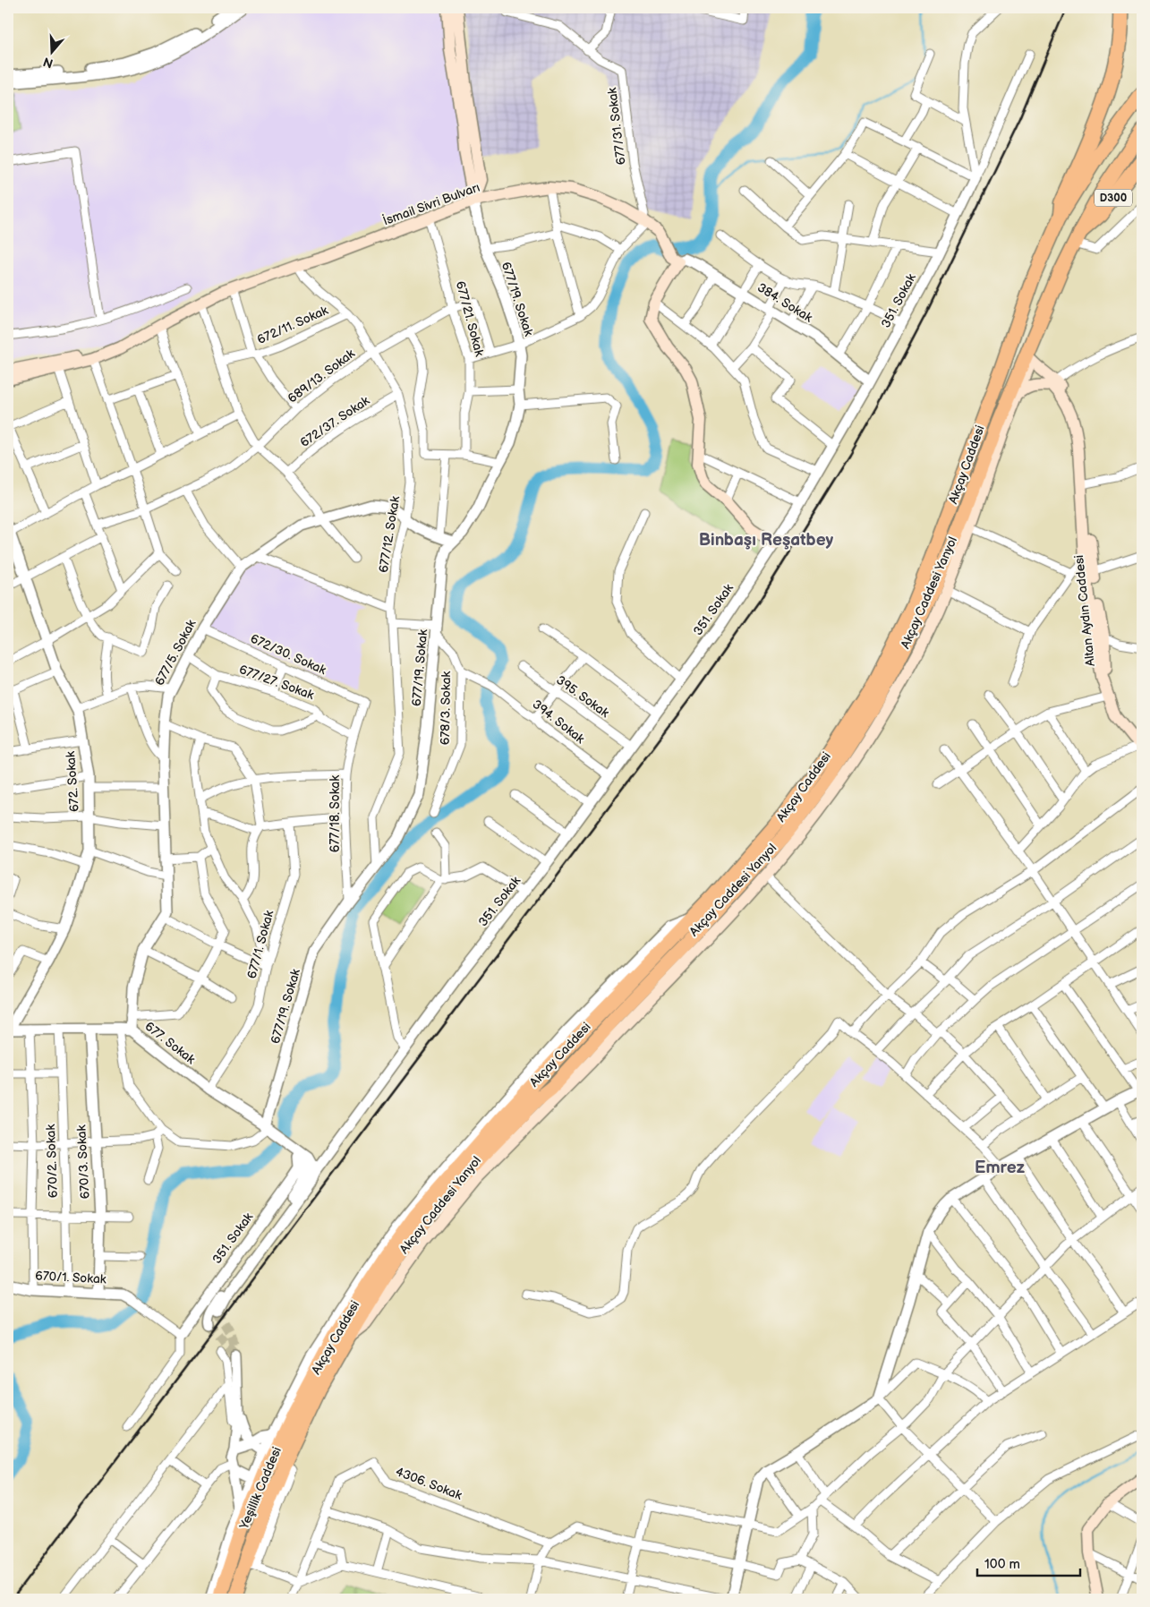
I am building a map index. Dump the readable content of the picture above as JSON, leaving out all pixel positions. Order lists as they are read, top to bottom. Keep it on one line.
{"streets":{"highway":["D300","Akçay Caddesi","Yeşillik Caddesi"],"main road":["İsmail Sivri Bulvarı","677/19. Sokak","Akçay Caddesi Yanyol","Altan Aydın Caddesi"],"street":["677/31. Sokak","351. Sokak","384. Sokak","677/21. Sokak","672/11. Sokak","689/13. Sokak","672/37. Sokak","677/12. Sokak","677/5. Sokak","672/30. Sokak","677/27. Sokak","395. Sokak","678/3. Sokak","394. Sokak","672. Sokak","677/18. Sokak","677/1. Sokak","677. Sokak","670/2. Sokak","670/3. Sokak","670/1. Sokak","4306. Sokak"]},"crossings":[["677/31. Sokak","İsmail Sivri Bulvarı"],["D300","Akçay Caddesi"],["İsmail Sivri Bulvarı","677/19. Sokak"],["İsmail Sivri Bulvarı","384. Sokak"],["İsmail Sivri Bulvarı","677/21. Sokak"],["İsmail Sivri Bulvarı","677/12. Sokak"],["677/19. Sokak","677/12. Sokak"],["677/19. Sokak","677/5. Sokak"],["677/19. Sokak","678/3. Sokak"],["677/19. Sokak","677/18. Sokak"],["677/19. Sokak","677. Sokak"],["351. Sokak","384. Sokak"],["351. Sokak","395. Sokak"],["351. Sokak","394. Sokak"],["351. Sokak","677. Sokak"],["677/21. Sokak","689/13. Sokak"],["672/11. Sokak","677/12. Sokak"],["689/13. Sokak","677/12. Sokak"],["672/37. Sokak","677/12. Sokak"],["Akçay Caddesi","Akçay Caddesi Yanyol"],["Akçay Caddesi","Yeşillik Caddesi"],["677/12. Sokak","677/5. Sokak"],["Akçay Caddesi Yanyol","Altan Aydın Caddesi"],["677/5. Sokak","672/30. Sokak"],["677/5. Sokak","677/27. Sokak"],["677/5. Sokak","677. Sokak"],["672/30. Sokak","677/18. Sokak"],["677/27. Sokak","677/18. Sokak"],["678/3. Sokak","394. Sokak"],["672. Sokak","677. Sokak"],["677/1. Sokak","677. Sokak"],["677. Sokak","670/2. Sokak"],["677. Sokak","670/3. Sokak"],["670/2. Sokak","670/1. Sokak"],["670/3. Sokak","670/1. Sokak"]],"districts":["Binbaşı Reşatbey","Emrez"],"scale_bar":"100 m","north":"bottom"}
